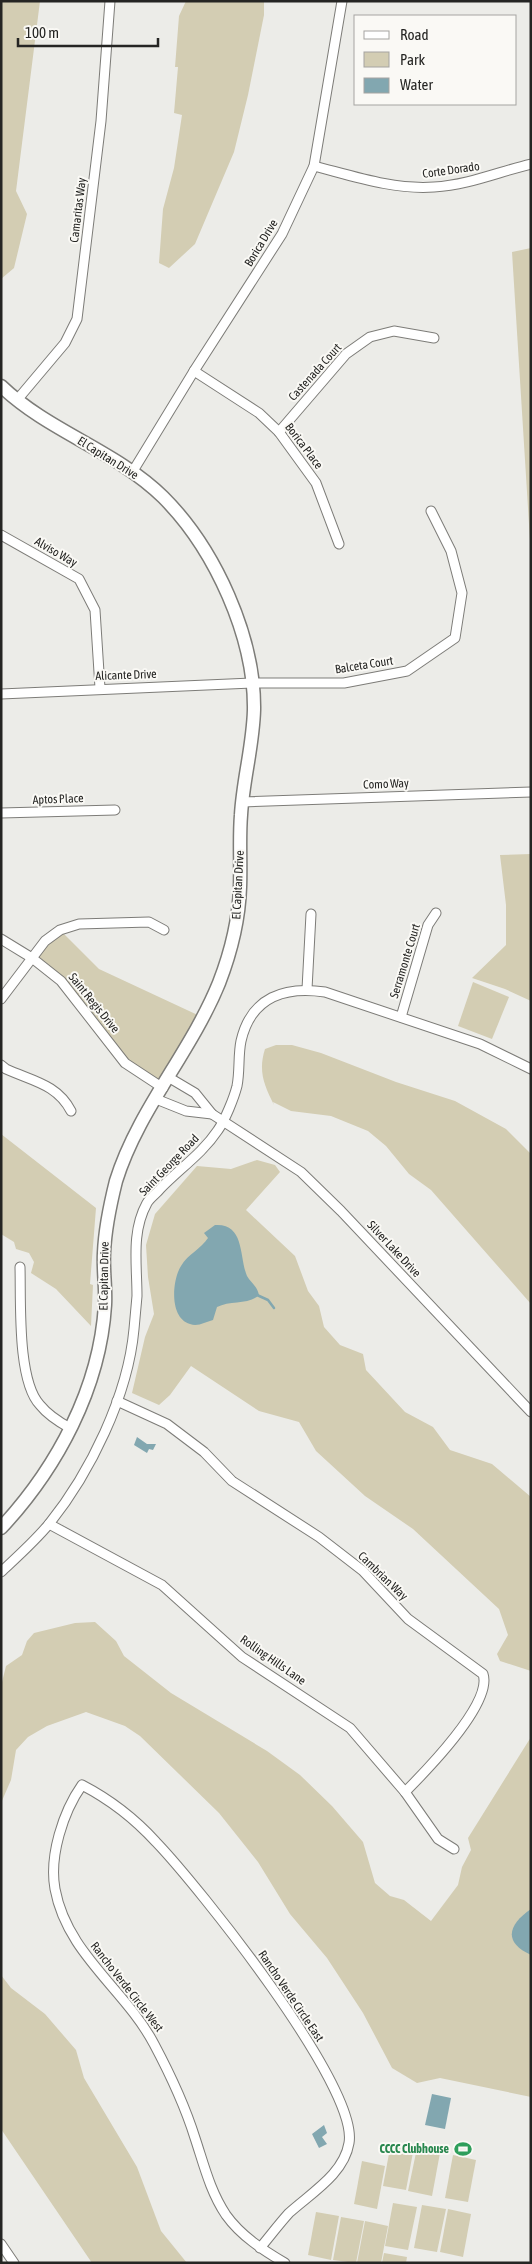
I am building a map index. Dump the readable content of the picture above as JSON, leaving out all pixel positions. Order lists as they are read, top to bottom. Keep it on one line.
{"streets":{"street":["Corte Dorado","Camaritas Way","Borica Drive","Castenada Court","Borica Place","El Capitan Drive","Alviso Way","Balceta Court","Alicante Drive","Como Way","Aptos Place","Serramonte Court","Saint Regis Drive","Saint George Road","Silver Lake Drive","Cambrian Way","Rolling Hills Lane","Rancho Verde Circle West","Rancho Verde Circle East"]},"crossings":[["Corte Dorado","Borica Drive"],["Camaritas Way","El Capitan Drive"],["Borica Drive","Borica Place"],["Borica Drive","El Capitan Drive"],["Castenada Court","Borica Place"],["El Capitan Drive","Balceta Court"],["El Capitan Drive","Alicante Drive"],["El Capitan Drive","Como Way"],["El Capitan Drive","Saint Regis Drive"],["Alviso Way","Alicante Drive"],["Balceta Court","Alicante Drive"],["Serramonte Court","Saint George Road"],["Saint Regis Drive","Silver Lake Drive"],["Saint George Road","Silver Lake Drive"],["Saint George Road","Cambrian Way"],["Saint George Road","Rolling Hills Lane"],["Cambrian Way","Rolling Hills Lane"],["Rancho Verde Circle West","Rancho Verde Circle East"]],"places":{"sports":["CCCC Clubhouse"]},"legend":["Road","Park","Water"],"scale_bar":"100 m"}
